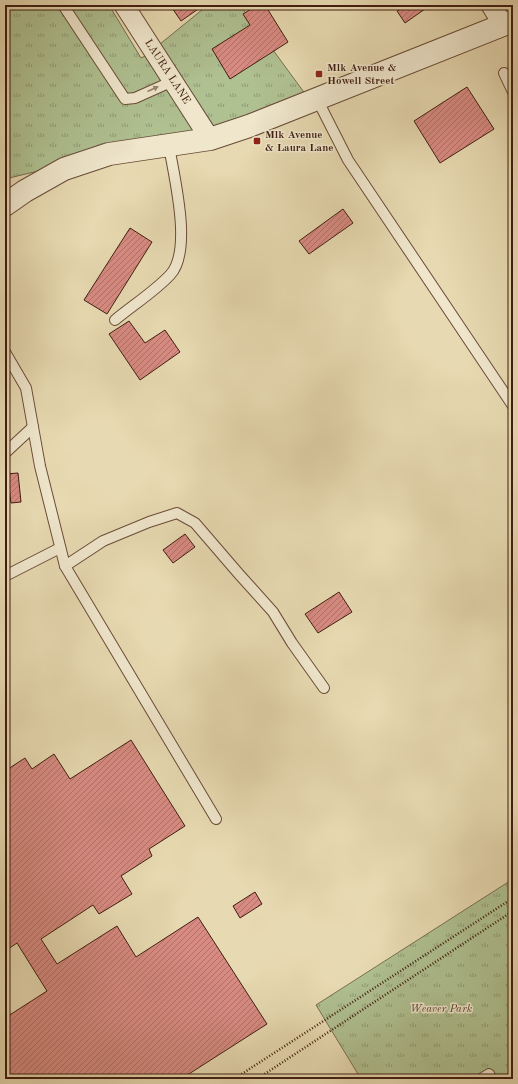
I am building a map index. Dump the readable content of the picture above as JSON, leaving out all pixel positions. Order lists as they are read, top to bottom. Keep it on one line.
{"streets":{"street":["LAURA LANE"]},"parks":["Weaver Park"],"places":{"transit":["Mlk Avenue & Howell Street","Mlk Avenue & Laura Lane"]}}
